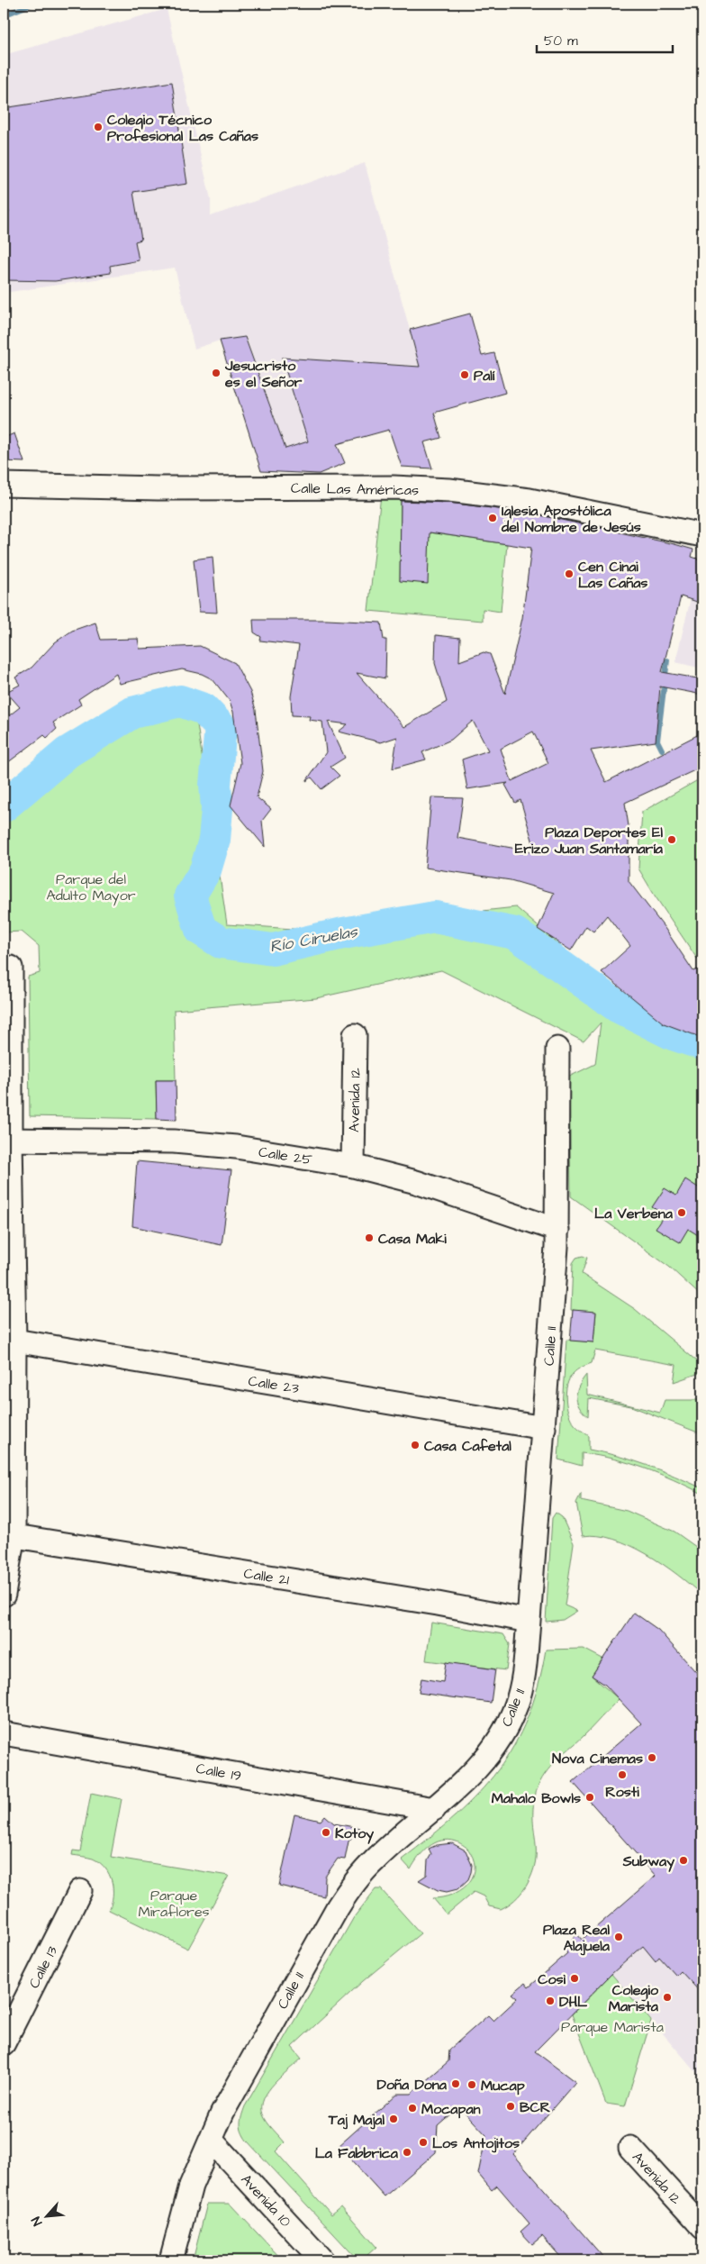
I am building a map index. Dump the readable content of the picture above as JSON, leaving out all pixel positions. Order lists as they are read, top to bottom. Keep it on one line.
{"streets":{"street":["Calle Las Américas","Avenida 12","Calle 25","Calle 11","Calle 23","Calle 21","Calle 19","Calle 13","Avenida 10"]},"crossings":[["Avenida 12","Calle 25"],["Calle 25","Calle 11"],["Calle 11","Calle 23"],["Calle 11","Calle 21"],["Calle 11","Calle 19"],["Calle 11","Avenida 10"]],"water":["Río Ciruelas"],"parks":["Parque del Adulto Mayor","Parque Miraflores","Parque Marista"],"places":["Colegio Técnico Profesional Las Cañas","Jesucristo es el Señor","Palí","Iglesia Apostólica del Nombre de Jesús","Cen Cinai Las Cañas","Plaza Deportes El Erizo Juan Santamaría","La Verbena","Casa Maki","Casa Cafetal","Nova Cinemas","Rosti","Mahalo Bowls","Kotoy","Subway","Plaza Real Alajuela","Così","Colegio Marista","DHL","Doña Dona","Mucap","BCR","Mocapan","Taj Majal","Los Antojitos","La Fabbrica"],"scale_bar":"50 m","north":"bottom left"}
